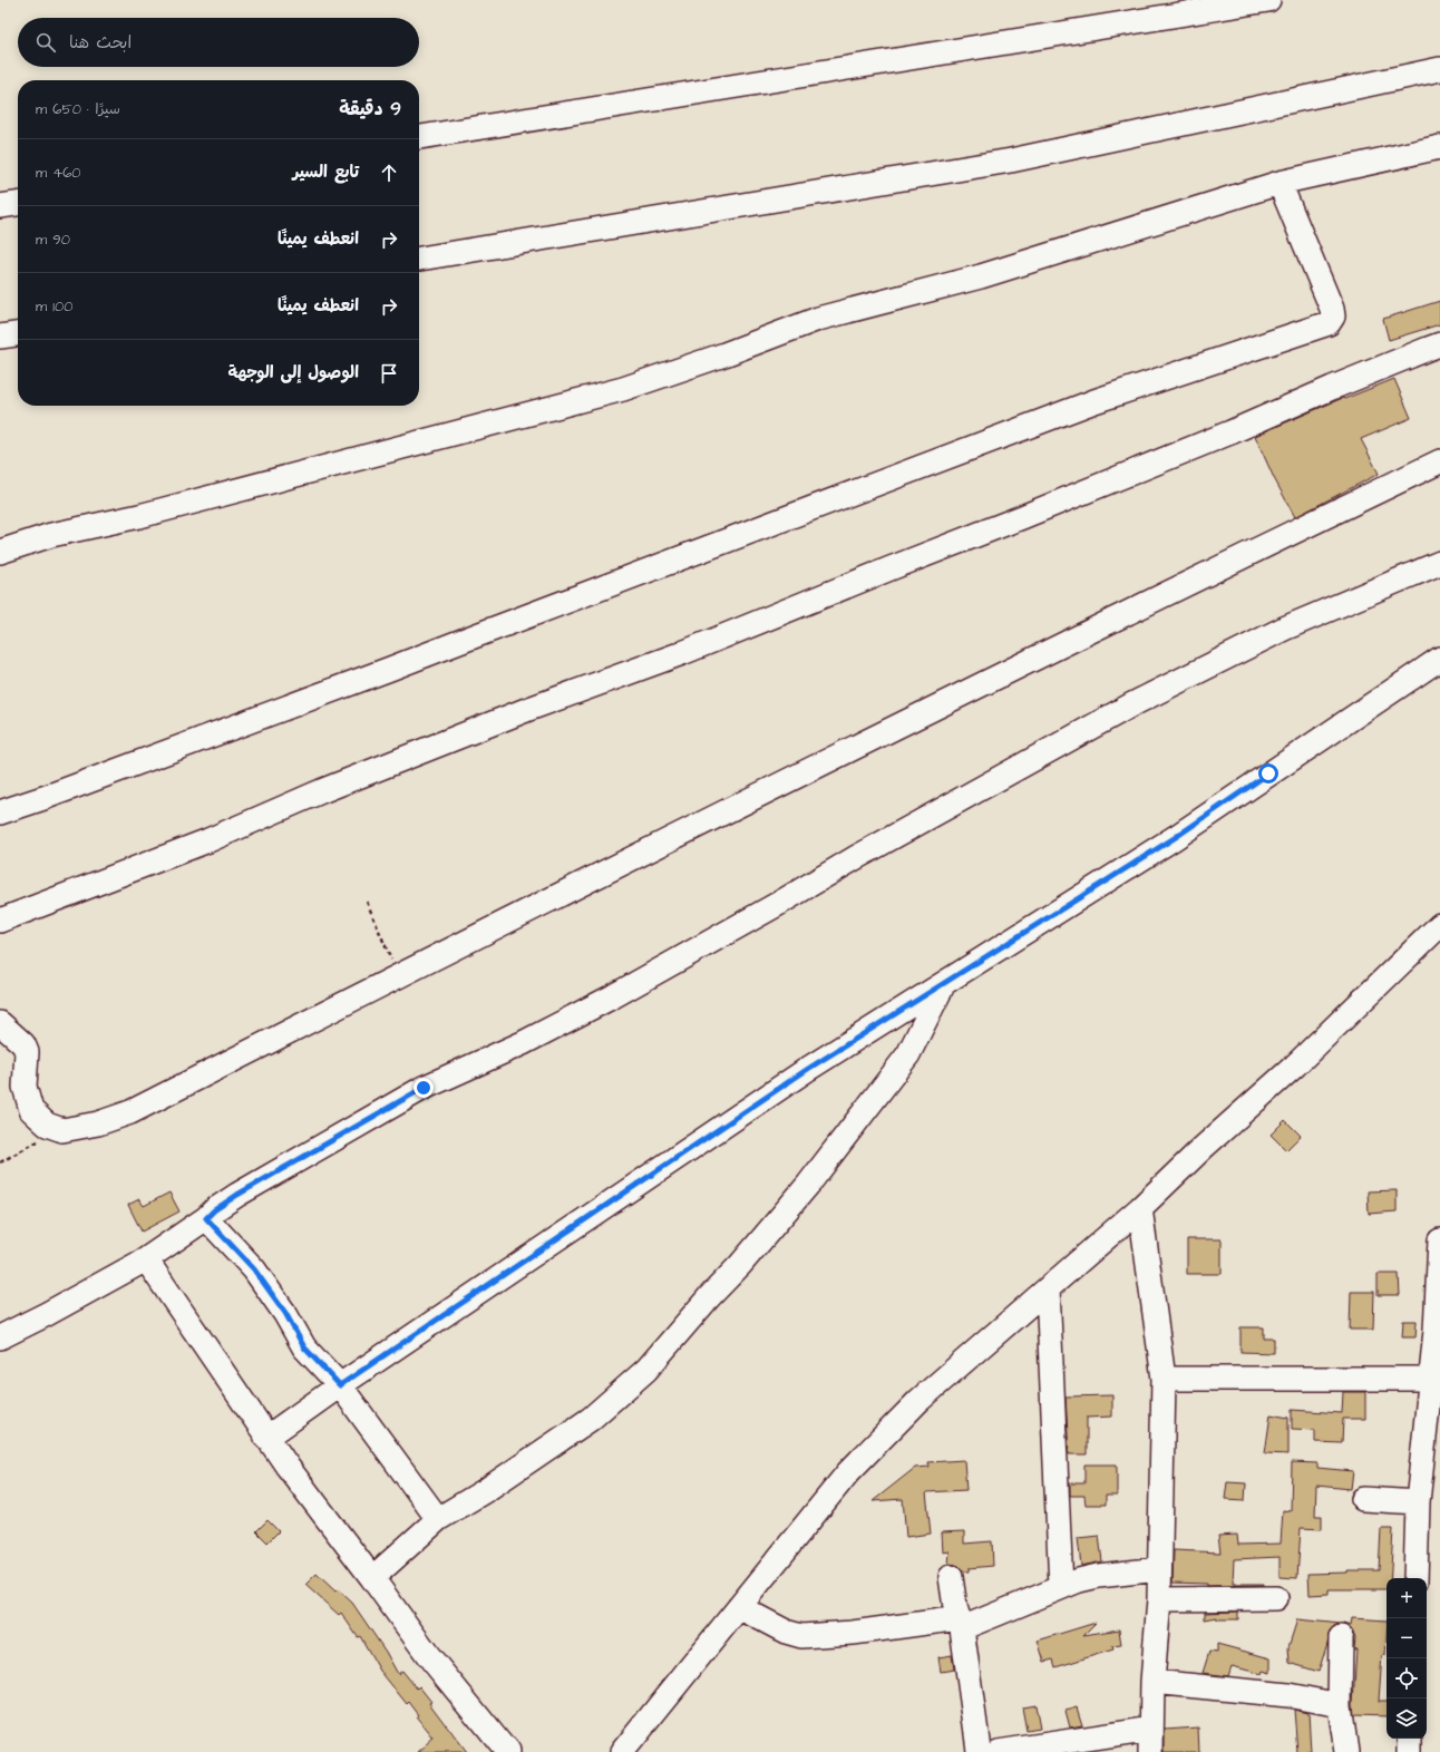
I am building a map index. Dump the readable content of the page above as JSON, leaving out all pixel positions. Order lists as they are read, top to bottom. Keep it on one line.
{"page":{"search":"ابحث هنا","heading":["9 دقيقة","سيرًا · 650 m"],"list":[["تابع السير","460 m"],["انعطف يمينًا","90 m"],["انعطف يمينًا","100 m"],"الوصول إلى الوجهة"],"map_buttons":["+","−"]}}
